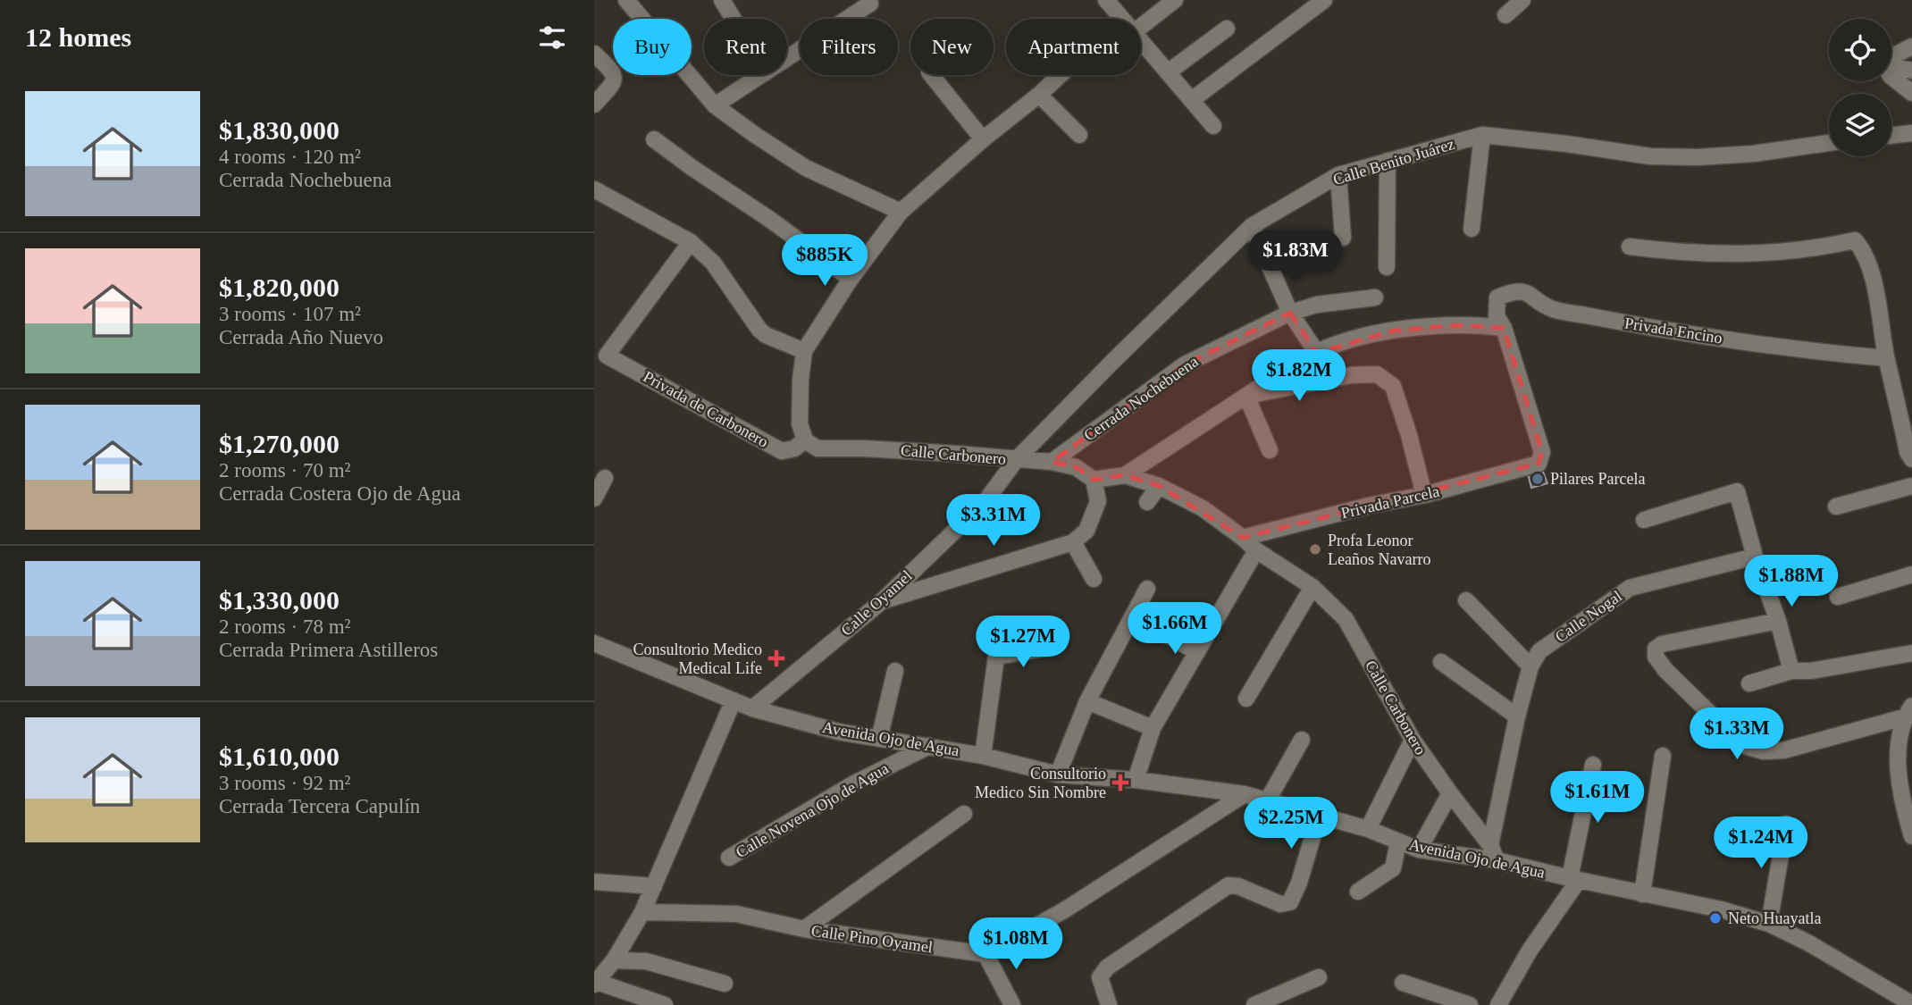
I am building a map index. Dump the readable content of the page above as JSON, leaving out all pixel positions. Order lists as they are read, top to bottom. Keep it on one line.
{"streets":{"street":["Calle Benito Juárez","Privada Encino","Cerrada Nochebuena","Privada de Carbonero","Calle Carbonero","Privada Parcela","Calle Oyamel","Calle Nogal","Avenida Ojo de Agua","Calle Novena Ojo de Agua","Calle Pino Oyamel"]},"crossings":[["Calle Benito Juárez","Calle Carbonero"],["Calle Benito Juárez","Calle Oyamel"],["Privada Encino","Privada Parcela"],["Cerrada Nochebuena","Calle Carbonero"],["Privada de Carbonero","Calle Carbonero"],["Calle Carbonero","Privada Parcela"],["Calle Carbonero","Calle Oyamel"],["Calle Carbonero","Calle Nogal"],["Calle Carbonero","Avenida Ojo de Agua"],["Calle Oyamel","Avenida Ojo de Agua"],["Avenida Ojo de Agua","Calle Novena Ojo de Agua"]],"places":{"other":["Pilares Parcela","Profa Leonor Leaños Navarro","Neto Huayatla"],"health":["Consultorio Medico Medical Life","Consultorio Medico Sin Nombre"]},"page":{"heading":"12 homes","chip":["Buy","Rent","Filters","New","Apartment"],"list":[{"name":"$1,830,000","note":"4 rooms · 120 m² · Cerrada Nochebuena"},{"name":"$1,820,000","note":"3 rooms · 107 m² · Cerrada Año Nuevo"},{"name":"$1,270,000","note":"2 rooms · 70 m² · Cerrada Costera Ojo de Agua"},{"name":"$1,330,000","note":"2 rooms · 78 m² · Cerrada Primera Astilleros"},{"name":"$1,610,000","note":"3 rooms · 92 m² · Cerrada Tercera Capulín"}],"price":["$1.83M","$885K","$1.82M","$3.31M","$1.88M","$1.66M","$1.27M","$1.33M","$1.61M","$2.25M","$1.24M","$1.08M"]}}
